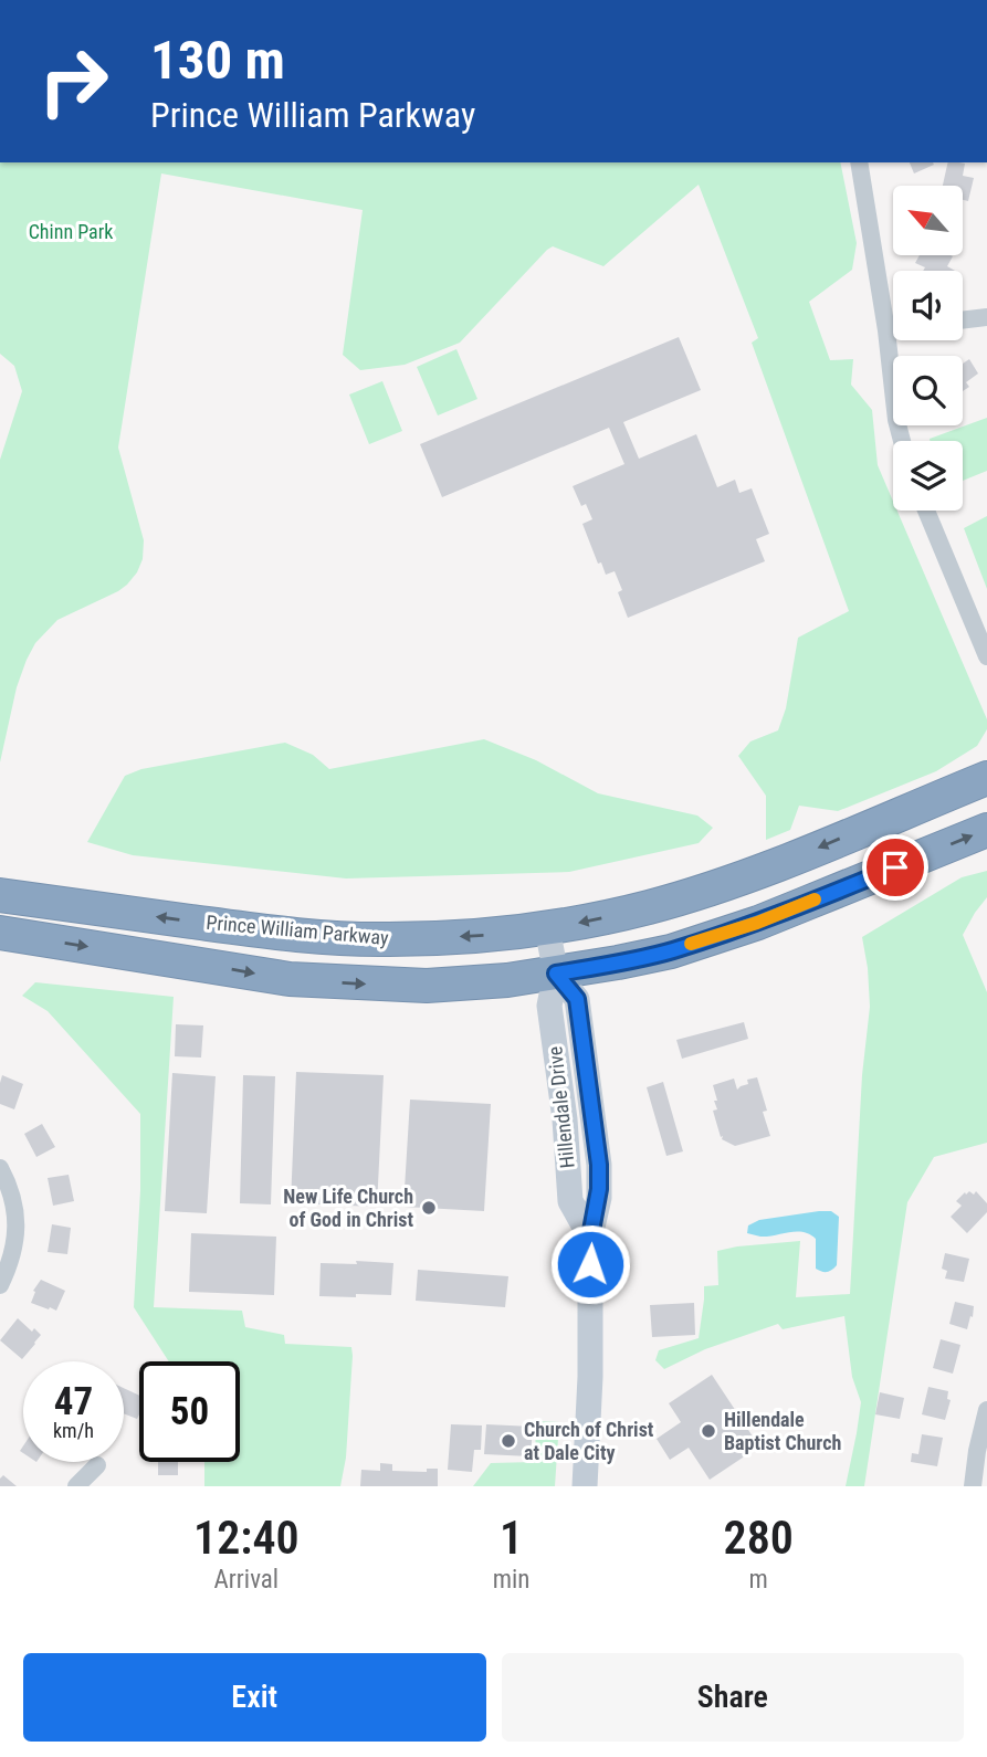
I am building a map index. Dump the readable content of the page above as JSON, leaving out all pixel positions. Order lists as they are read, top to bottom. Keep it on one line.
{"streets":{"highway":["Prince William Parkway"],"main road":["Hillendale Drive"]},"crossings":[["Prince William Parkway","Hillendale Drive"]],"parks":["Chinn Park"],"places":["New Life Church of God in Christ","Hillendale Baptist Church","Church of Christ at Dale City"],"north":"top left","page":{"turn":["130 m","Prince William Parkway"],"speed":"47 km/h","limit":"50","eta":["12:40","Arrival","1","min","280","m"],"buttons":["Exit","Share"]}}
